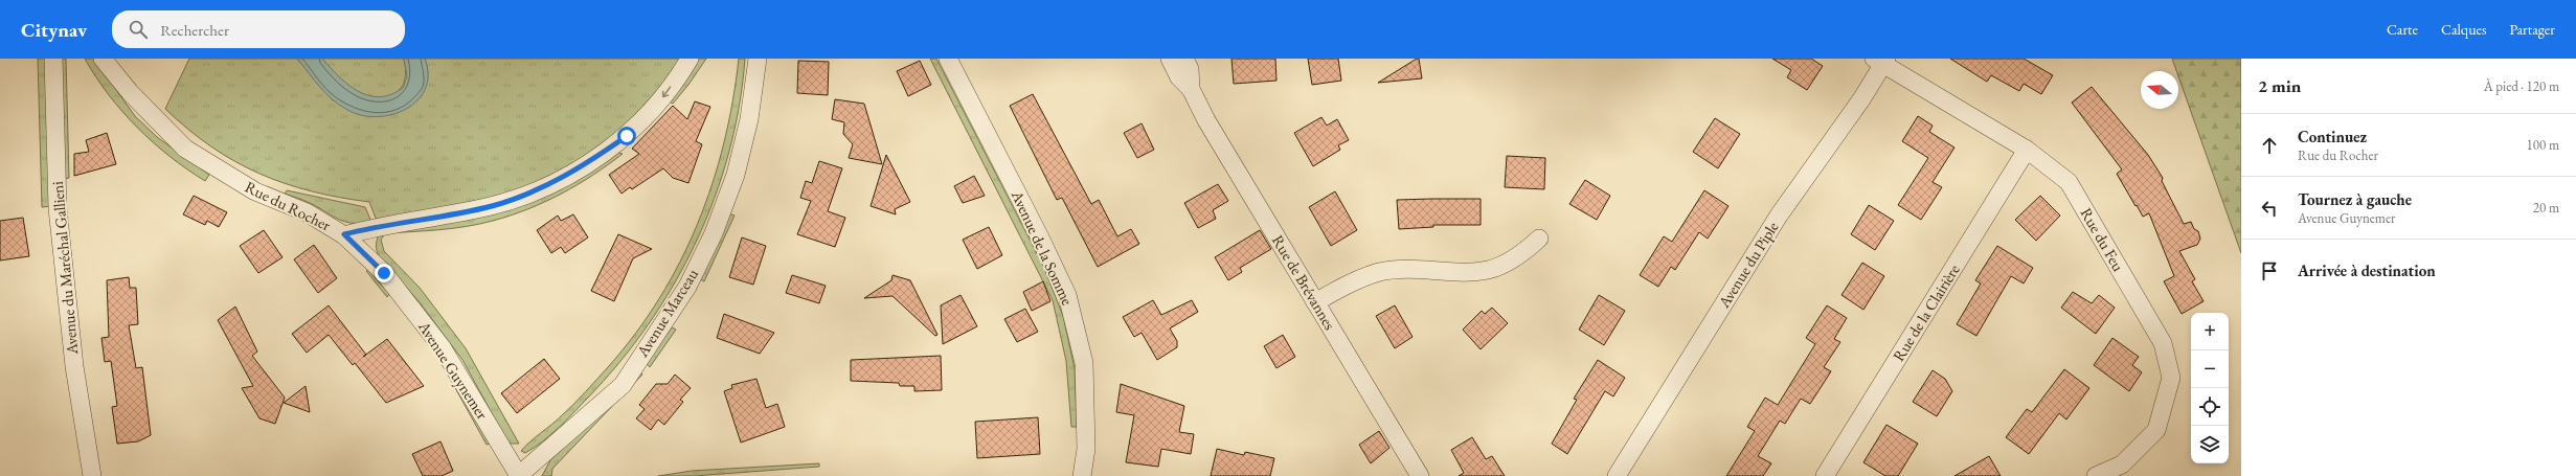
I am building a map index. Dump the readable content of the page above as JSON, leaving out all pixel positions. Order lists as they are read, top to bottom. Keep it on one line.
{"streets":{"street":["Rue du Rocher","Rue du Feu","Avenue de la Somme","Avenue du Piple","Avenue du Maréchal Gallieni","Rue de Brévannes","Avenue Marceau","Rue de la Clairière","Avenue Guynemer"]},"crossings":[["Rue du Rocher","Avenue Guynemer"],["Rue du Feu","Avenue du Piple"],["Rue du Feu","Rue de la Clairière"],["Avenue Marceau","Avenue Guynemer"]],"one_way":["Rue du Rocher"],"north":"left","page":{"header":"Citynav","search":"Rechercher","nav":["Carte","Calques","Partager"],"heading":["2 min","À pied · 120 m"],"list":[["Continuez","Rue du Rocher","100 m"],["Tournez à gauche","Avenue Guynemer","20 m"],"Arrivée à destination"],"map_buttons":["+","−"]}}
